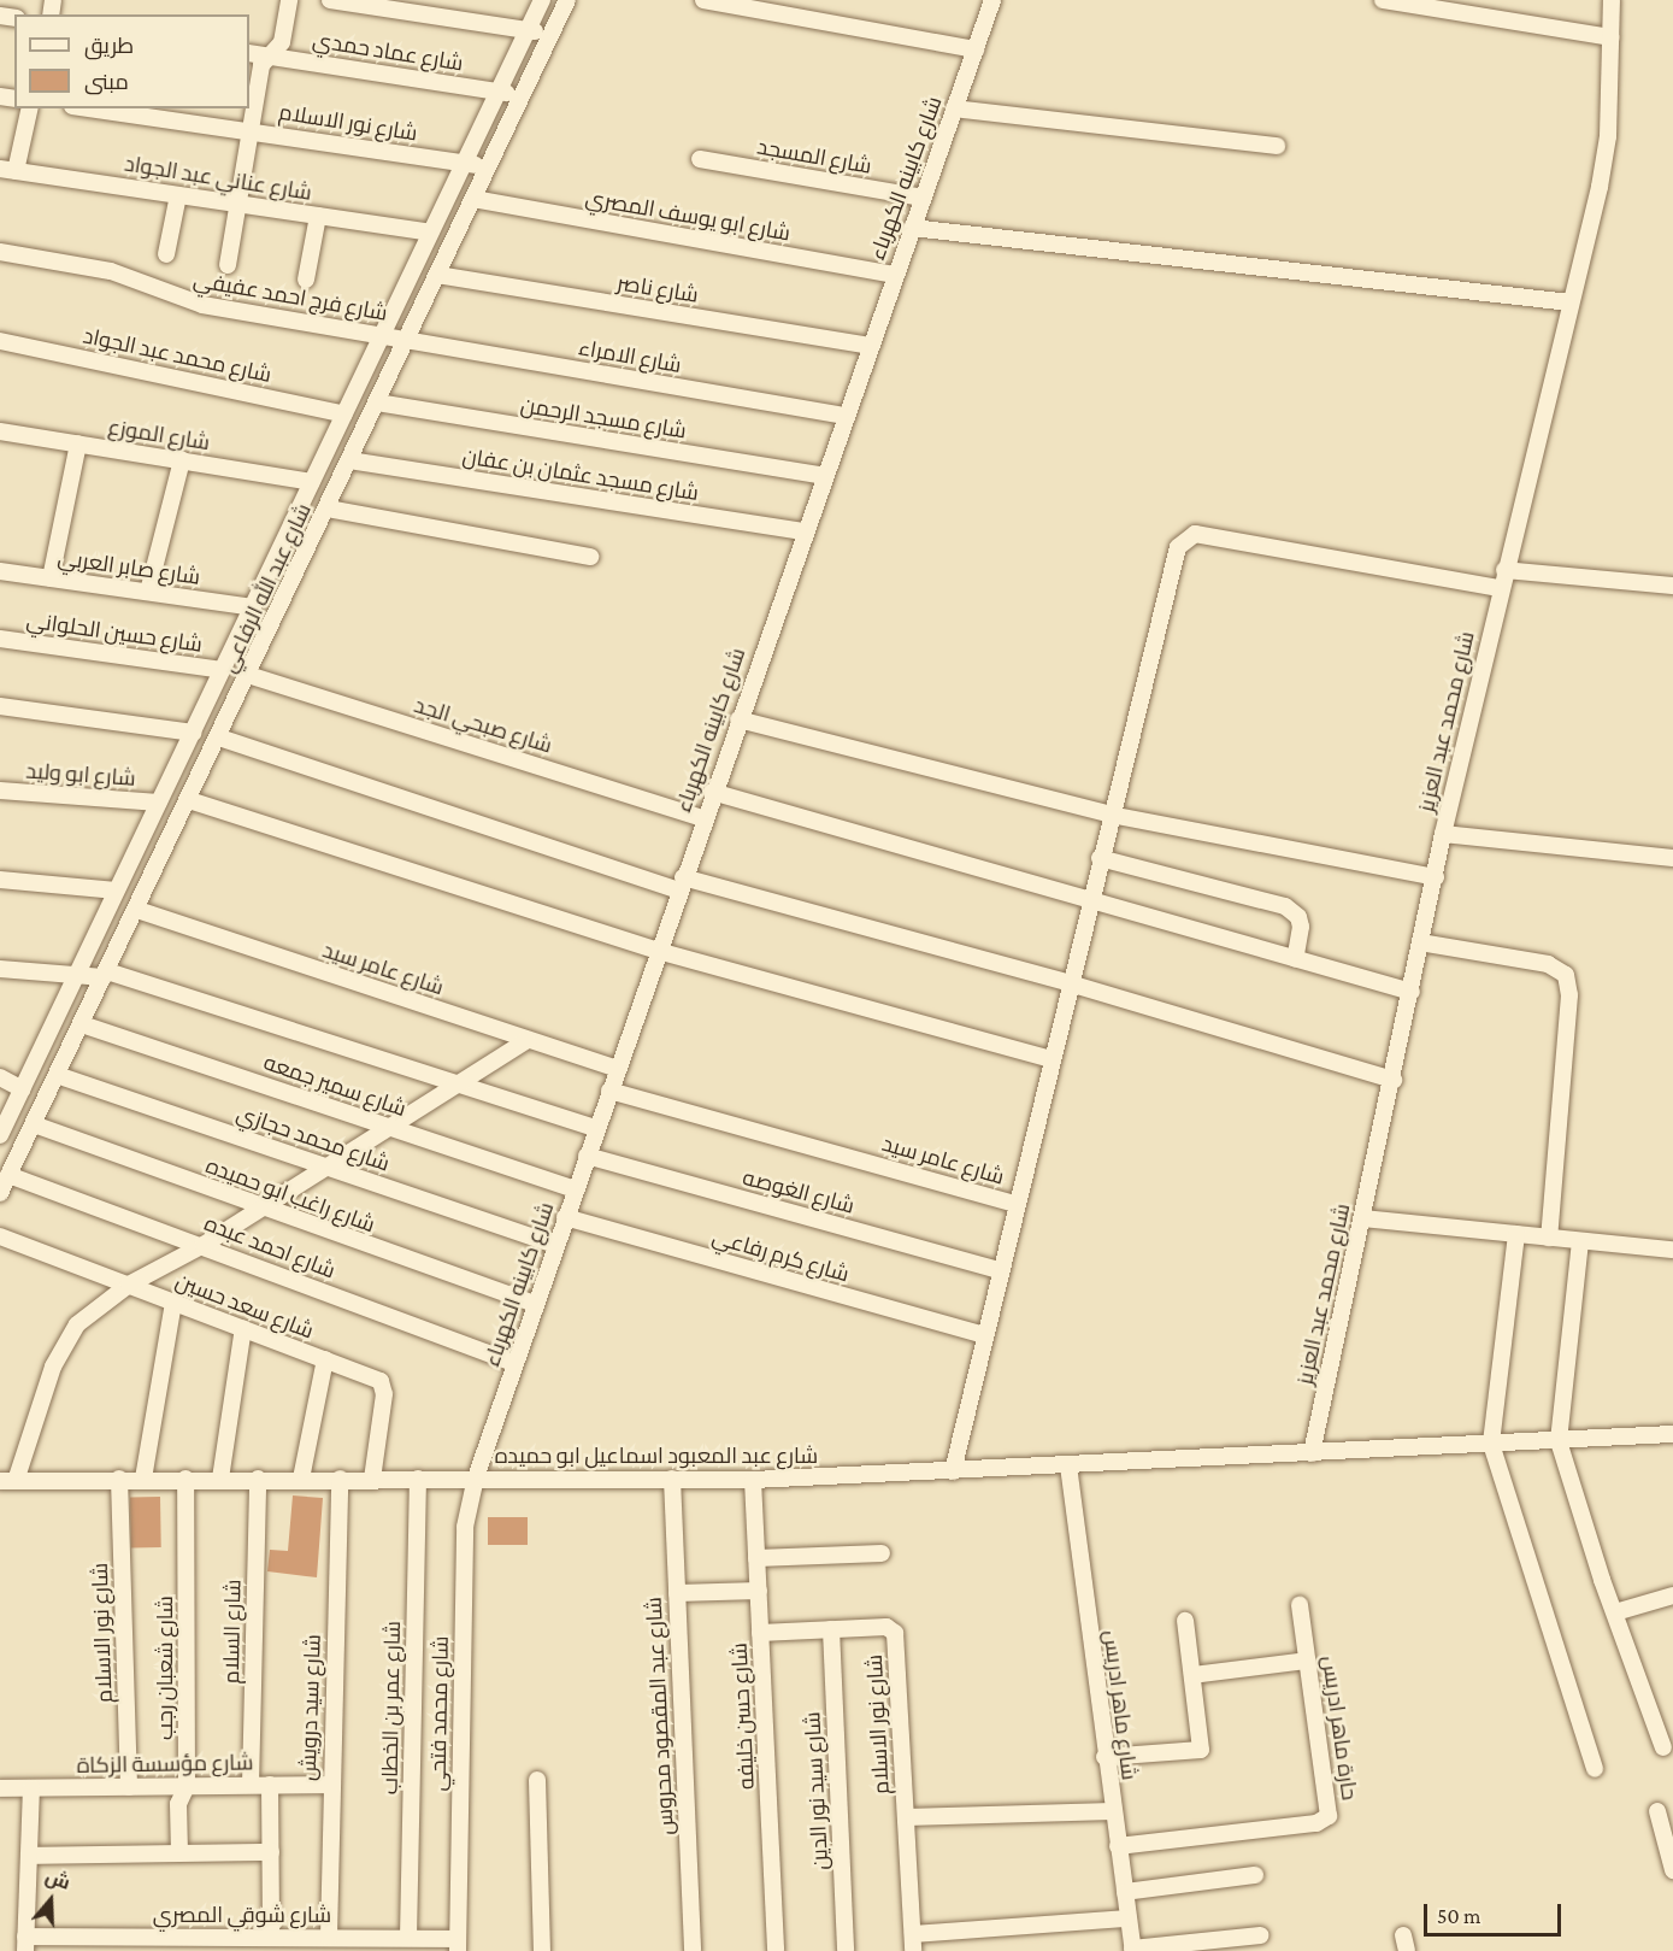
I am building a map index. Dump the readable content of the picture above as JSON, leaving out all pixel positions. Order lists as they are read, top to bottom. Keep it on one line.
{"streets":{"street":["شارع عماد حمدي","شارع نور الاسلام","شارع المسجد","شارع عناني عبد الجواد","شارع كابينه الكهرباء","شارع ابو يوسف المصري","شارع ناصر","شارع فرج احمد عفيفي","شارع محمد عبد الجواد","شارع الامراء","شارع مسجد الرحمن","شارع الموزع","شارع مسجد عثمان بن عفان","شارع صابر العربي","شارع عبد الله الرفاعي","شارع حسين الحلواني","شارع محمد عبد العزيز","شارع صبحي الجد","شارع ابو وليد","شارع عامر سيد","شارع سمير جمعه","شارع محمد حجازي","شارع الغوصه","شارع راغب ابو حميده","شارع احمد عبده","شارع كرم رفاعي","شارع سعد حسين","شارع عبد المعبود اسماعيل ابو حميده","شارع السلام","شارع شعبان رجب","شارع ماهر ادريس","شارع سيد درويش","شارع عمر بن الخطاب","شارع محمد فتحي","شارع عبد المقصود محروس","شارع حسن خليفه","حارة ماهر ادريس","شارع مؤسسة الزكاة","شارع سيد نور الدين","شارع شوقي المصري"]},"crossings":[["شارع عماد حمدي","شارع عبد الله الرفاعي"],["شارع نور الاسلام","شارع عبد الله الرفاعي"],["شارع نور الاسلام","شارع عبد المعبود اسماعيل ابو حميده"],["شارع نور الاسلام","شارع حسن خليفه"],["شارع نور الاسلام","شارع مؤسسة الزكاة"],["شارع نور الاسلام","شارع سيد نور الدين"],["شارع المسجد","شارع كابينه الكهرباء"],["شارع عناني عبد الجواد","شارع عبد الله الرفاعي"],["شارع كابينه الكهرباء","شارع ابو يوسف المصري"],["شارع كابينه الكهرباء","شارع ناصر"],["شارع كابينه الكهرباء","شارع الامراء"],["شارع كابينه الكهرباء","شارع مسجد الرحمن"],["شارع كابينه الكهرباء","شارع مسجد عثمان بن عفان"],["شارع كابينه الكهرباء","شارع صبحي الجد"],["شارع كابينه الكهرباء","شارع عامر سيد"],["شارع كابينه الكهرباء","شارع سمير جمعه"],["شارع كابينه الكهرباء","شارع محمد حجازي"],["شارع كابينه الكهرباء","شارع الغوصه"],["شارع كابينه الكهرباء","شارع راغب ابو حميده"],["شارع كابينه الكهرباء","شارع احمد عبده"],["شارع كابينه الكهرباء","شارع كرم رفاعي"],["شارع كابينه الكهرباء","شارع عبد المعبود اسماعيل ابو حميده"],["شارع كابينه الكهرباء","شارع محمد فتحي"],["شارع ابو يوسف المصري","شارع عبد الله الرفاعي"],["شارع ناصر","شارع عبد الله الرفاعي"],["شارع فرج احمد عفيفي","شارع الامراء"],["شارع فرج احمد عفيفي","شارع عبد الله الرفاعي"],["شارع محمد عبد الجواد","شارع عبد الله الرفاعي"],["شارع الامراء","شارع عبد الله الرفاعي"],["شارع مسجد الرحمن","شارع عبد الله الرفاعي"],["شارع الموزع","شارع عبد الله الرفاعي"],["شارع مسجد عثمان بن عفان","شارع عبد الله الرفاعي"],["شارع صابر العربي","شارع عبد الله الرفاعي"],["شارع عبد الله الرفاعي","شارع حسين الحلواني"],["شارع عبد الله الرفاعي","شارع صبحي الجد"],["شارع عبد الله الرفاعي","شارع ابو وليد"],["شارع عبد الله الرفاعي","شارع عامر سيد"],["شارع عبد الله الرفاعي","شارع سمير جمعه"],["شارع عبد الله الرفاعي","شارع محمد حجازي"],["شارع عبد الله الرفاعي","شارع راغب ابو حميده"],["شارع عبد الله الرفاعي","شارع احمد عبده"],["شارع محمد عبد العزيز","شارع عبد المعبود اسماعيل ابو حميده"],["شارع سعد حسين","شارع عبد المعبود اسماعيل ابو حميده"],["شارع عبد المعبود اسماعيل ابو حميده","شارع السلام"],["شارع عبد المعبود اسماعيل ابو حميده","شارع شعبان رجب"],["شارع عبد المعبود اسماعيل ابو حميده","شارع ماهر ادريس"],["شارع عبد المعبود اسماعيل ابو حميده","شارع سيد درويش"],["شارع عبد المعبود اسماعيل ابو حميده","شارع عمر بن الخطاب"],["شارع عبد المعبود اسماعيل ابو حميده","شارع محمد فتحي"],["شارع عبد المعبود اسماعيل ابو حميده","شارع عبد المقصود محروس"],["شارع عبد المعبود اسماعيل ابو حميده","شارع حسن خليفه"],["شارع السلام","شارع مؤسسة الزكاة"],["شارع شعبان رجب","شارع مؤسسة الزكاة"],["شارع ماهر ادريس","حارة ماهر ادريس"],["شارع سيد درويش","شارع مؤسسة الزكاة"],["شارع سيد درويش","شارع شوقي المصري"],["شارع عمر بن الخطاب","شارع شوقي المصري"],["شارع محمد فتحي","شارع شوقي المصري"]],"legend":["طريق","مبنى"],"scale_bar":"50 m","north":"top"}
